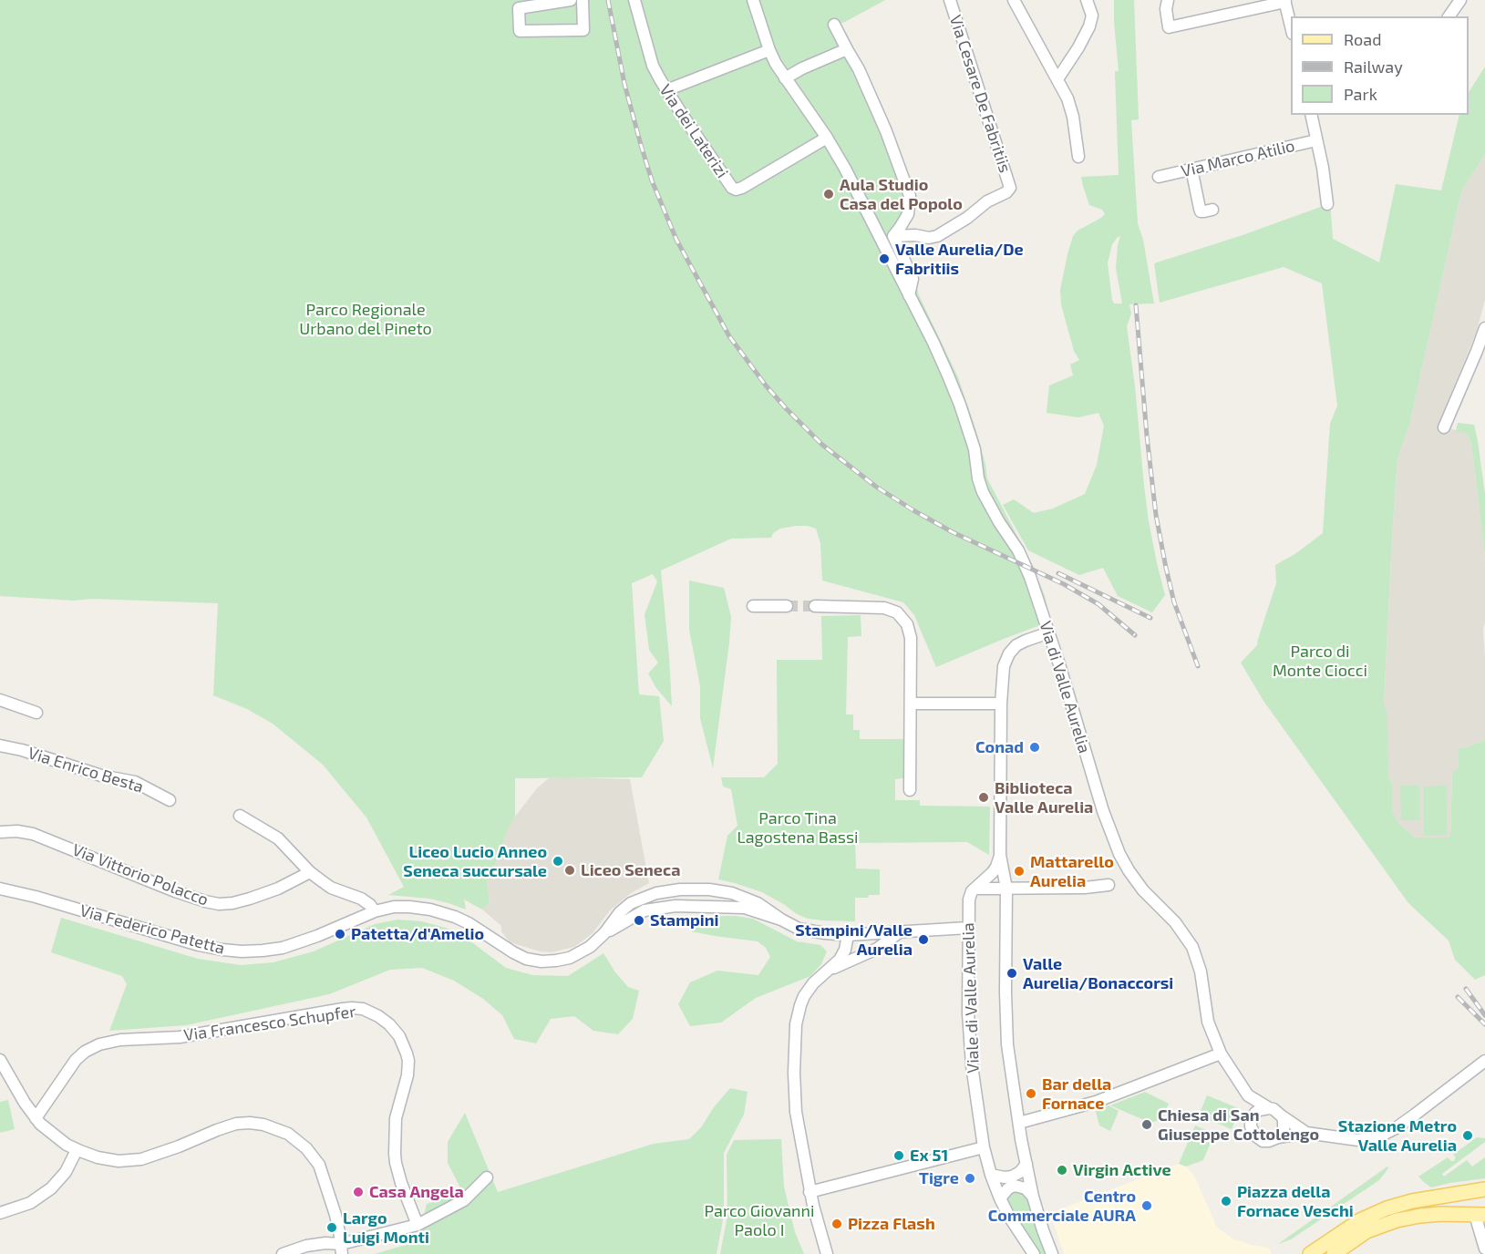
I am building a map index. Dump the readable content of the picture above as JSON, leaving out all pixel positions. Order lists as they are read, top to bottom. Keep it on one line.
{"streets":{"street":["Via Cesare De Fabritiis","Via dei Laterizi","Via Marco Atilio","Via di Valle Aurelia","Via Enrico Besta","Via Vittorio Polacco","Via Federico Patetta","Viale di Valle Aurelia","Via Francesco Schupfer"]},"crossings":[["Via Cesare De Fabritiis","Via di Valle Aurelia"],["Via dei Laterizi","Via di Valle Aurelia"],["Via di Valle Aurelia","Viale di Valle Aurelia"]],"parks":["Parco Regionale Urbano del Pineto","Parco di Monte Ciocci","Parco Tina Lagostena Bassi","Parco Giovanni Paolo I"],"places":["Aula Studio Casa del Popolo","Valle Aurelia/De Fabritiis","Conad","Biblioteca Valle Aurelia","Liceo Lucio Anneo Seneca succursale","Liceo Seneca","Mattarello Aurelia","Stampini","Patetta/d'Amelio","Stampini/Valle Aurelia","Valle Aurelia/Bonaccorsi","Bar della Fornace","Chiesa di San Giuseppe Cottolengo","Stazione Metro Valle Aurelia","Ex 51","Virgin Active","Tigre","Casa Angela","Piazza della Fornace Veschi","Centro Commerciale AURA","Pizza Flash","Largo Luigi Monti"],"legend":["Road","Railway","Park"]}
